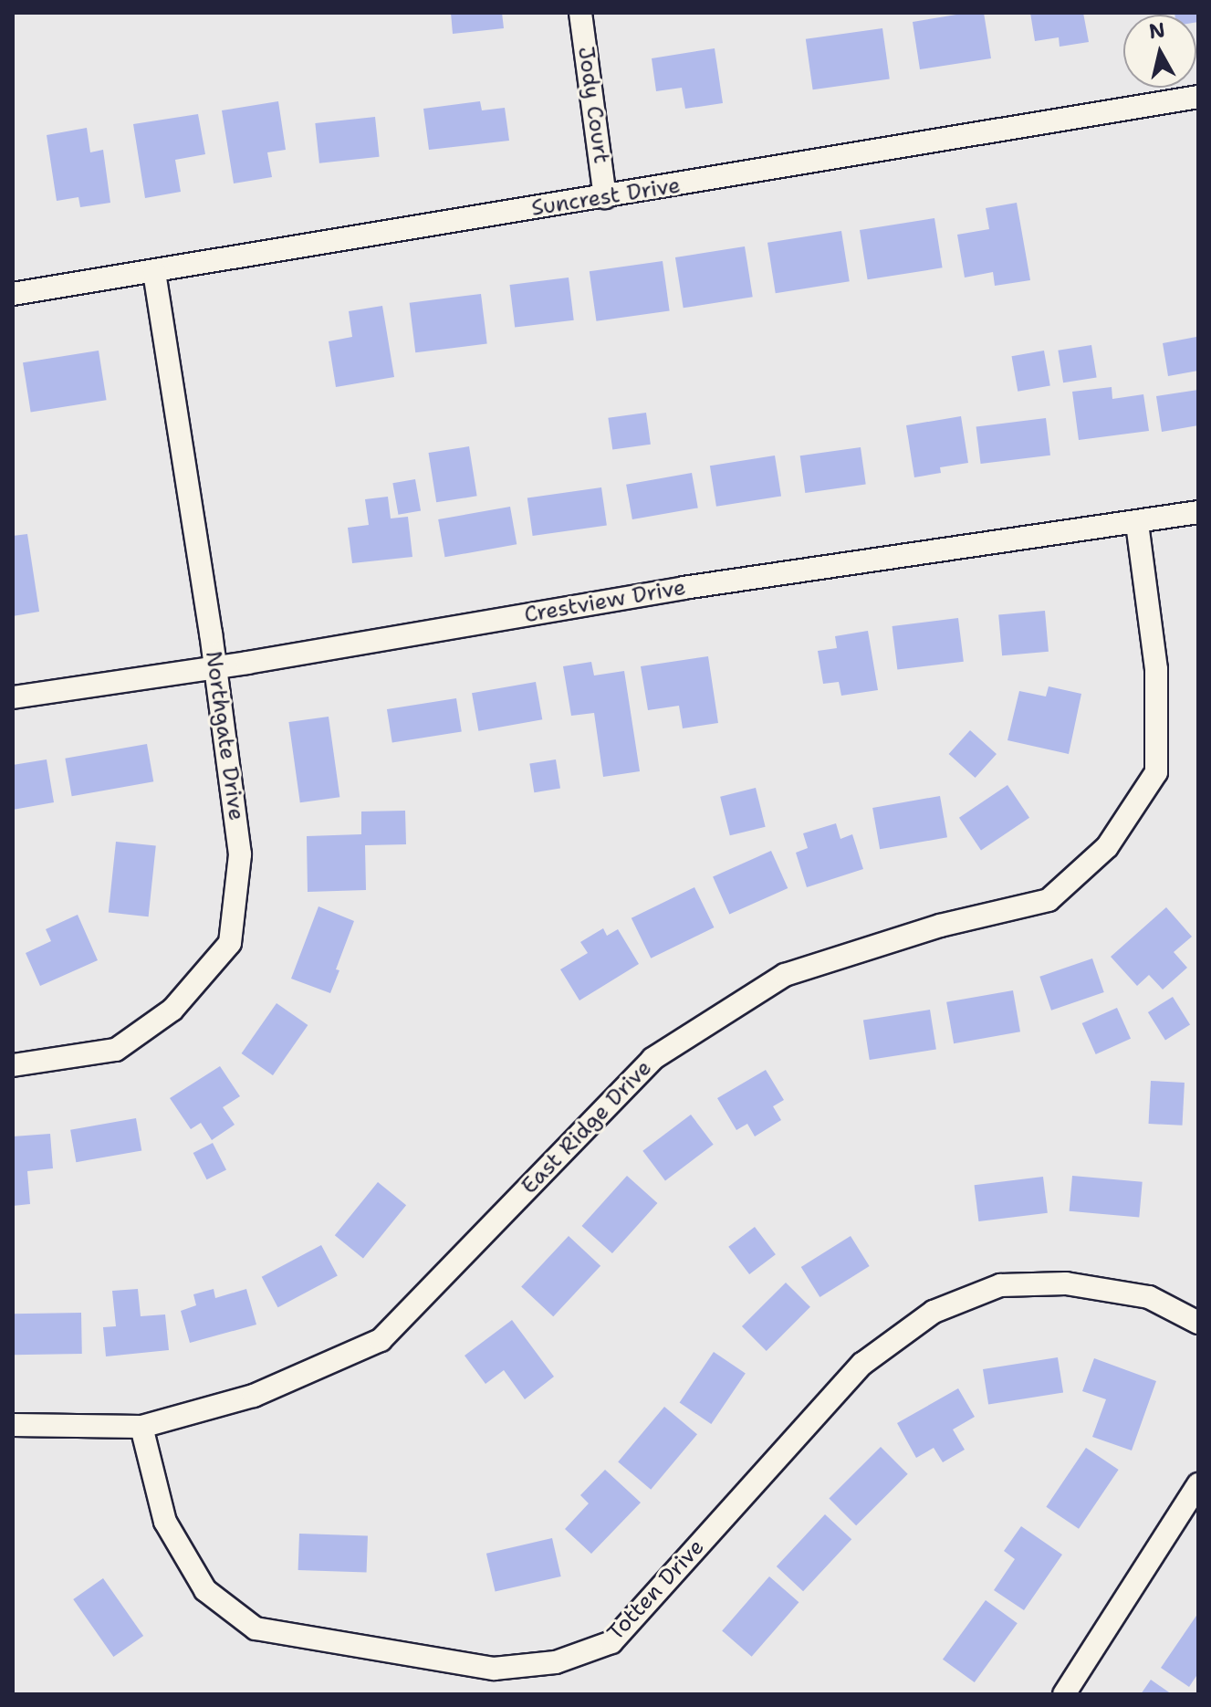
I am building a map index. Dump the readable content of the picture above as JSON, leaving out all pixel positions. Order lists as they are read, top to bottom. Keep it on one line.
{"streets":{"street":["Jody Court","Suncrest Drive","Crestview Drive","Northgate Drive","East Ridge Drive","Totten Drive"]},"crossings":[["Jody Court","Suncrest Drive"],["Suncrest Drive","Northgate Drive"],["Crestview Drive","Northgate Drive"],["Crestview Drive","East Ridge Drive"],["East Ridge Drive","Totten Drive"]],"north":"top"}
